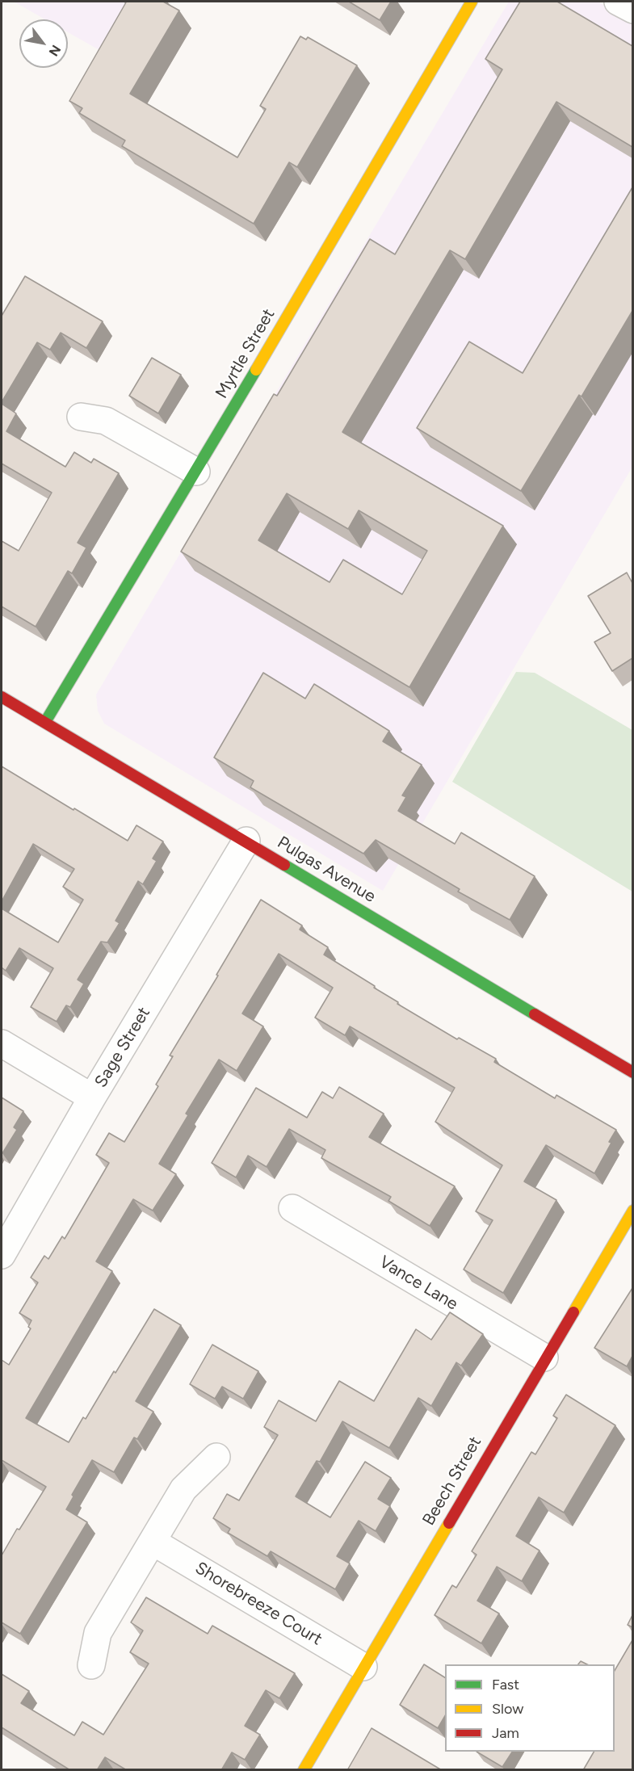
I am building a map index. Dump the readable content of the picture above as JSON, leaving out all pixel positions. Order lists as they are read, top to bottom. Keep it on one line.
{"streets":{"street":["Myrtle Street","Pulgas Avenue","Sage Street","Vance Lane","Beech Street","Shorebreeze Court"]},"crossings":[["Myrtle Street","Pulgas Avenue"],["Pulgas Avenue","Sage Street"],["Vance Lane","Beech Street"],["Beech Street","Shorebreeze Court"]],"legend":["Fast","Slow","Jam"],"north":"bottom right"}
